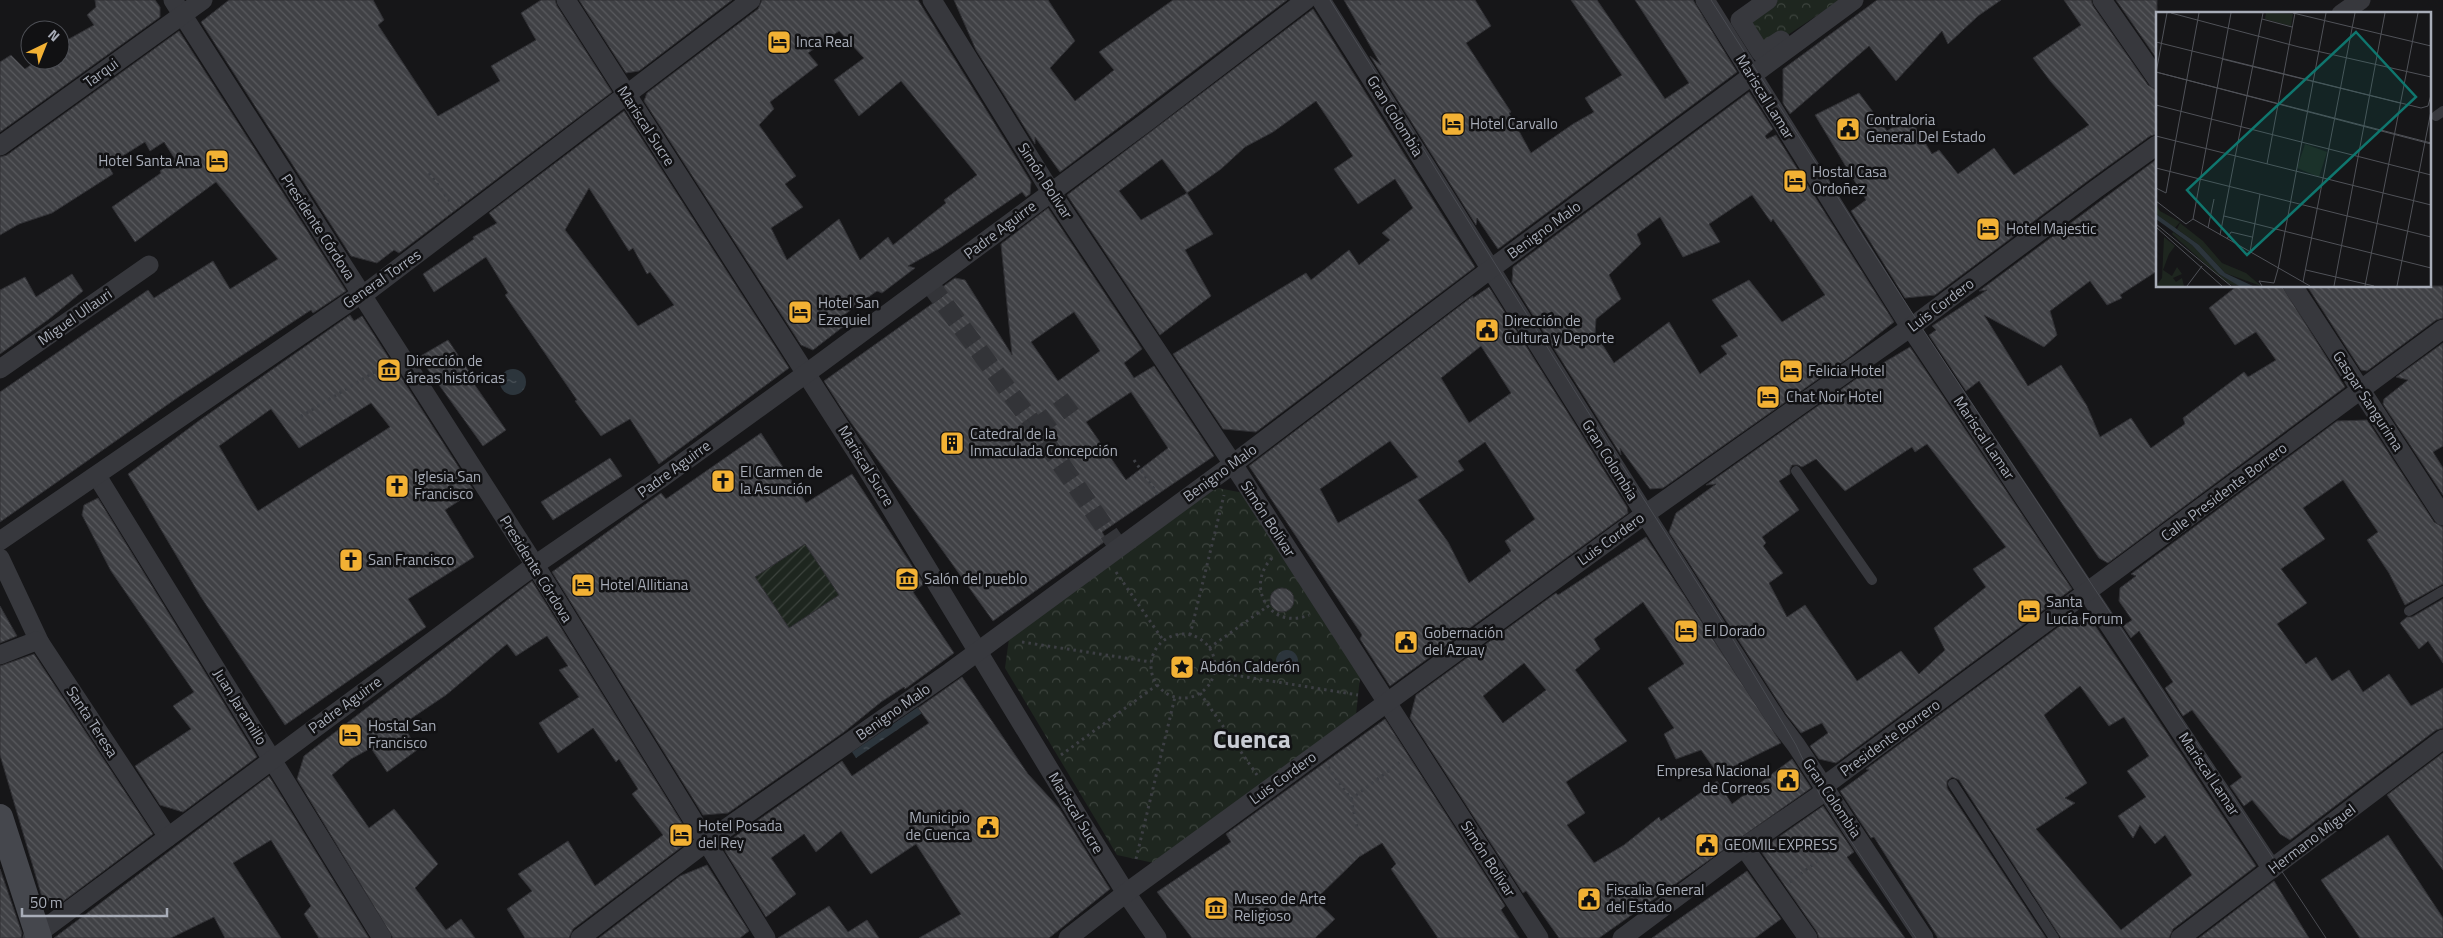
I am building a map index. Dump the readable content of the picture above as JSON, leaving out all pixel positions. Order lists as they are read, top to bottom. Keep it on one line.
{"streets":{"street":["Tarqui","Mariscal Lamar","Gran Colombia","Mariscal Sucre","Simón Bolívar","Presidente Córdova","Padre Aguirre","Benigno Malo","General Torres","Luis Cordero","Miguel Ullauri","Gaspar Sangurima","Calle Presidente Borrero","Juan Jaramillo","Santa Teresa","Presidente Borrero","Hermano Miguel"]},"crossings":[["Tarqui","Presidente Córdova"],["Mariscal Lamar","Benigno Malo"],["Mariscal Lamar","Luis Cordero"],["Mariscal Lamar","Calle Presidente Borrero"],["Mariscal Lamar","Presidente Borrero"],["Mariscal Lamar","Hermano Miguel"],["Gran Colombia","Benigno Malo"],["Gran Colombia","Luis Cordero"],["Gran Colombia","Presidente Borrero"],["Mariscal Sucre","Padre Aguirre"],["Mariscal Sucre","Benigno Malo"],["Mariscal Sucre","General Torres"],["Mariscal Sucre","Luis Cordero"],["Simón Bolívar","Padre Aguirre"],["Simón Bolívar","Benigno Malo"],["Simón Bolívar","Luis Cordero"],["Presidente Córdova","Padre Aguirre"],["Presidente Córdova","Benigno Malo"],["Presidente Córdova","General Torres"],["Padre Aguirre","Juan Jaramillo"],["Padre Aguirre","Santa Teresa"],["General Torres","Juan Jaramillo"],["Gaspar Sangurima","Calle Presidente Borrero"],["Calle Presidente Borrero","Presidente Borrero"]],"districts":["Cuenca"],"places":{"hotel":["Inca Real","Hotel Carvallo","Hotel Santa Ana","Hostal Casa Ordoñez","Hotel Majestic","Hotel San Ezequiel","Felicia Hotel","Chat Noir Hotel","Hotel Allitiana","Santa Lucía Forum","El Dorado","Hostal San Francisco","Hotel Posada del Rey"],"public building":["Contraloria General Del Estado","Dirección de Cultura y Deporte","Gobernación del Azuay","Empresa Nacional de Correos","Municipio de Cuenca","GEOMIL EXPRESS","Fiscalia General del Estado"],"museum":["Dirección de áreas históricas","Salón del pueblo","Museo de Arte Religioso"],"building":["Catedral de la Inmaculada Concepción"],"church":["El Carmen de la Asunción","Iglesia San Francisco","San Francisco"],"place":["Abdón Calderón"]},"scale_bar":"50 m","north":"top right"}
